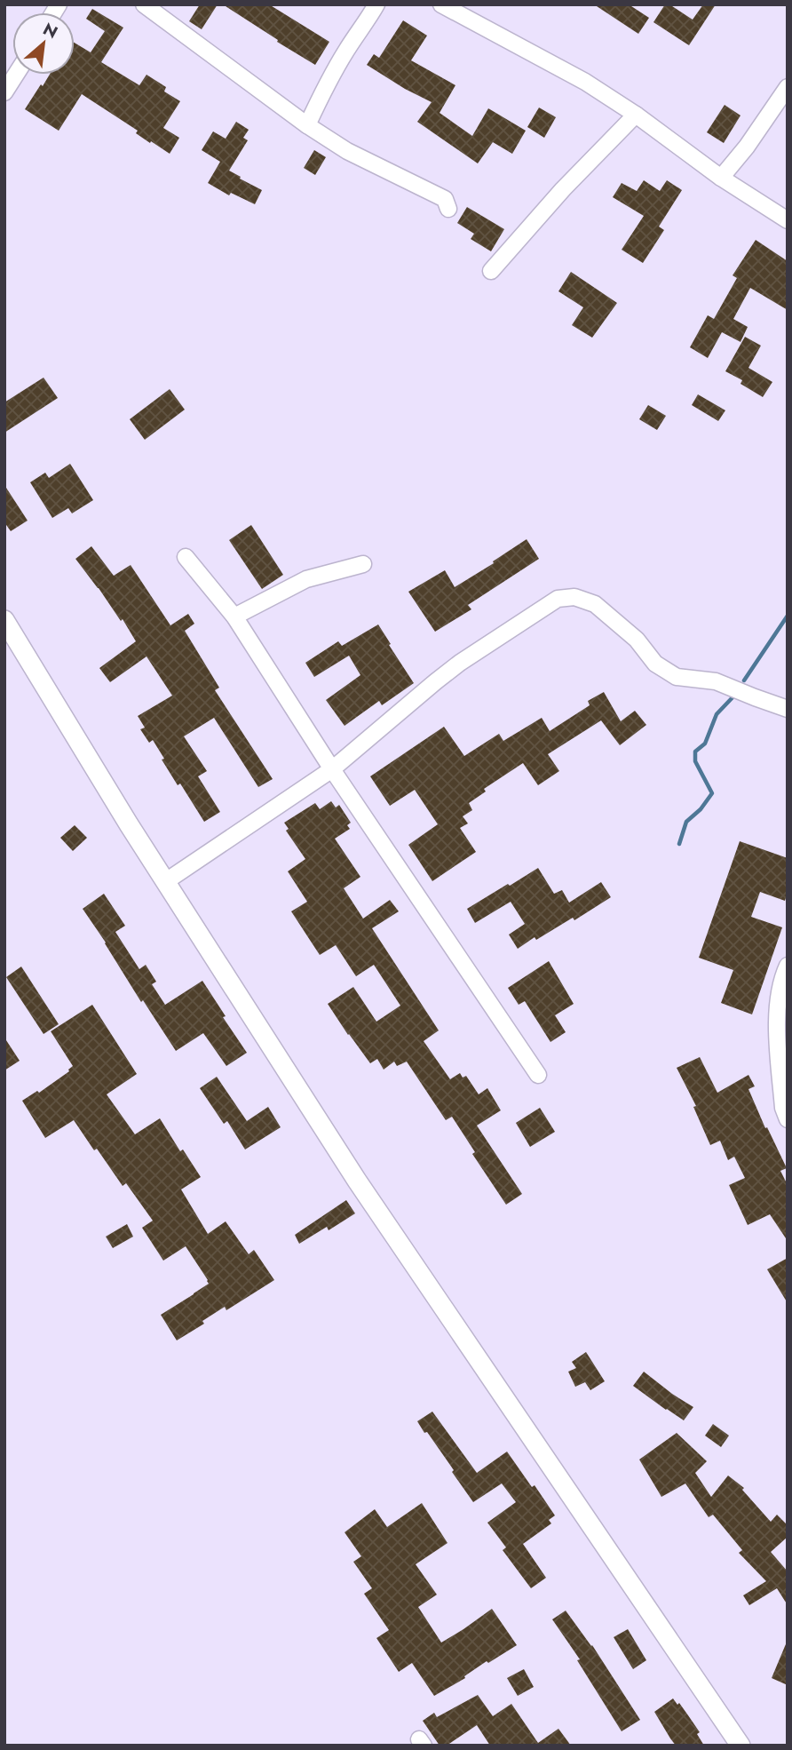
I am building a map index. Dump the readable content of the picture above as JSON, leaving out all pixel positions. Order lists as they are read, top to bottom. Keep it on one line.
{"north":"top right"}
